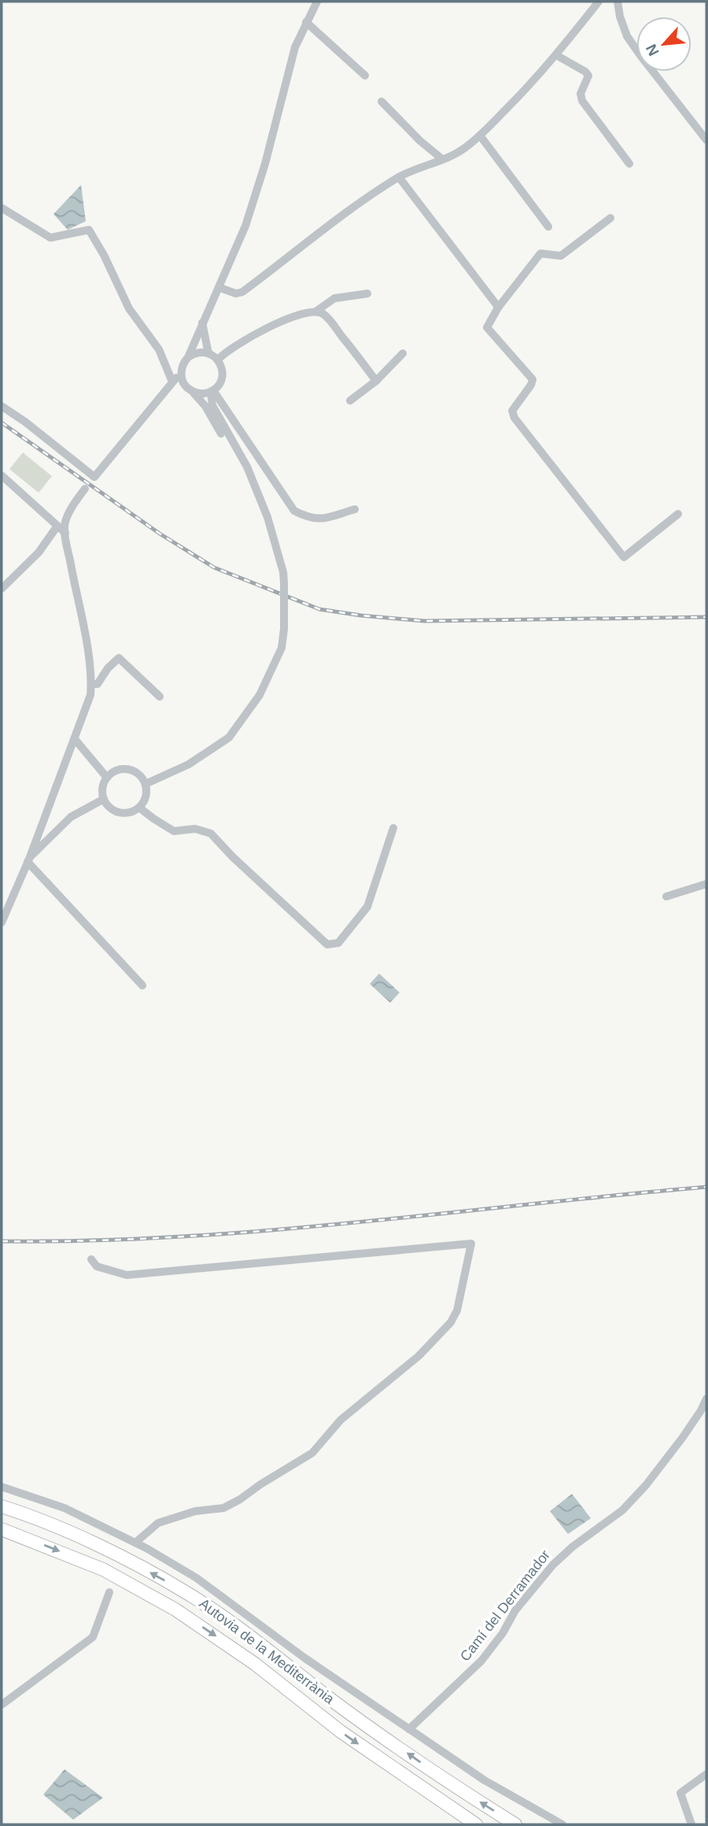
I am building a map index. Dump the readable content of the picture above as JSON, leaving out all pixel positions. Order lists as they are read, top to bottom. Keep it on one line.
{"streets":{"highway":["Autovia de la Mediterrània"],"street":["Camí del Derramador"]},"north":"bottom left"}
